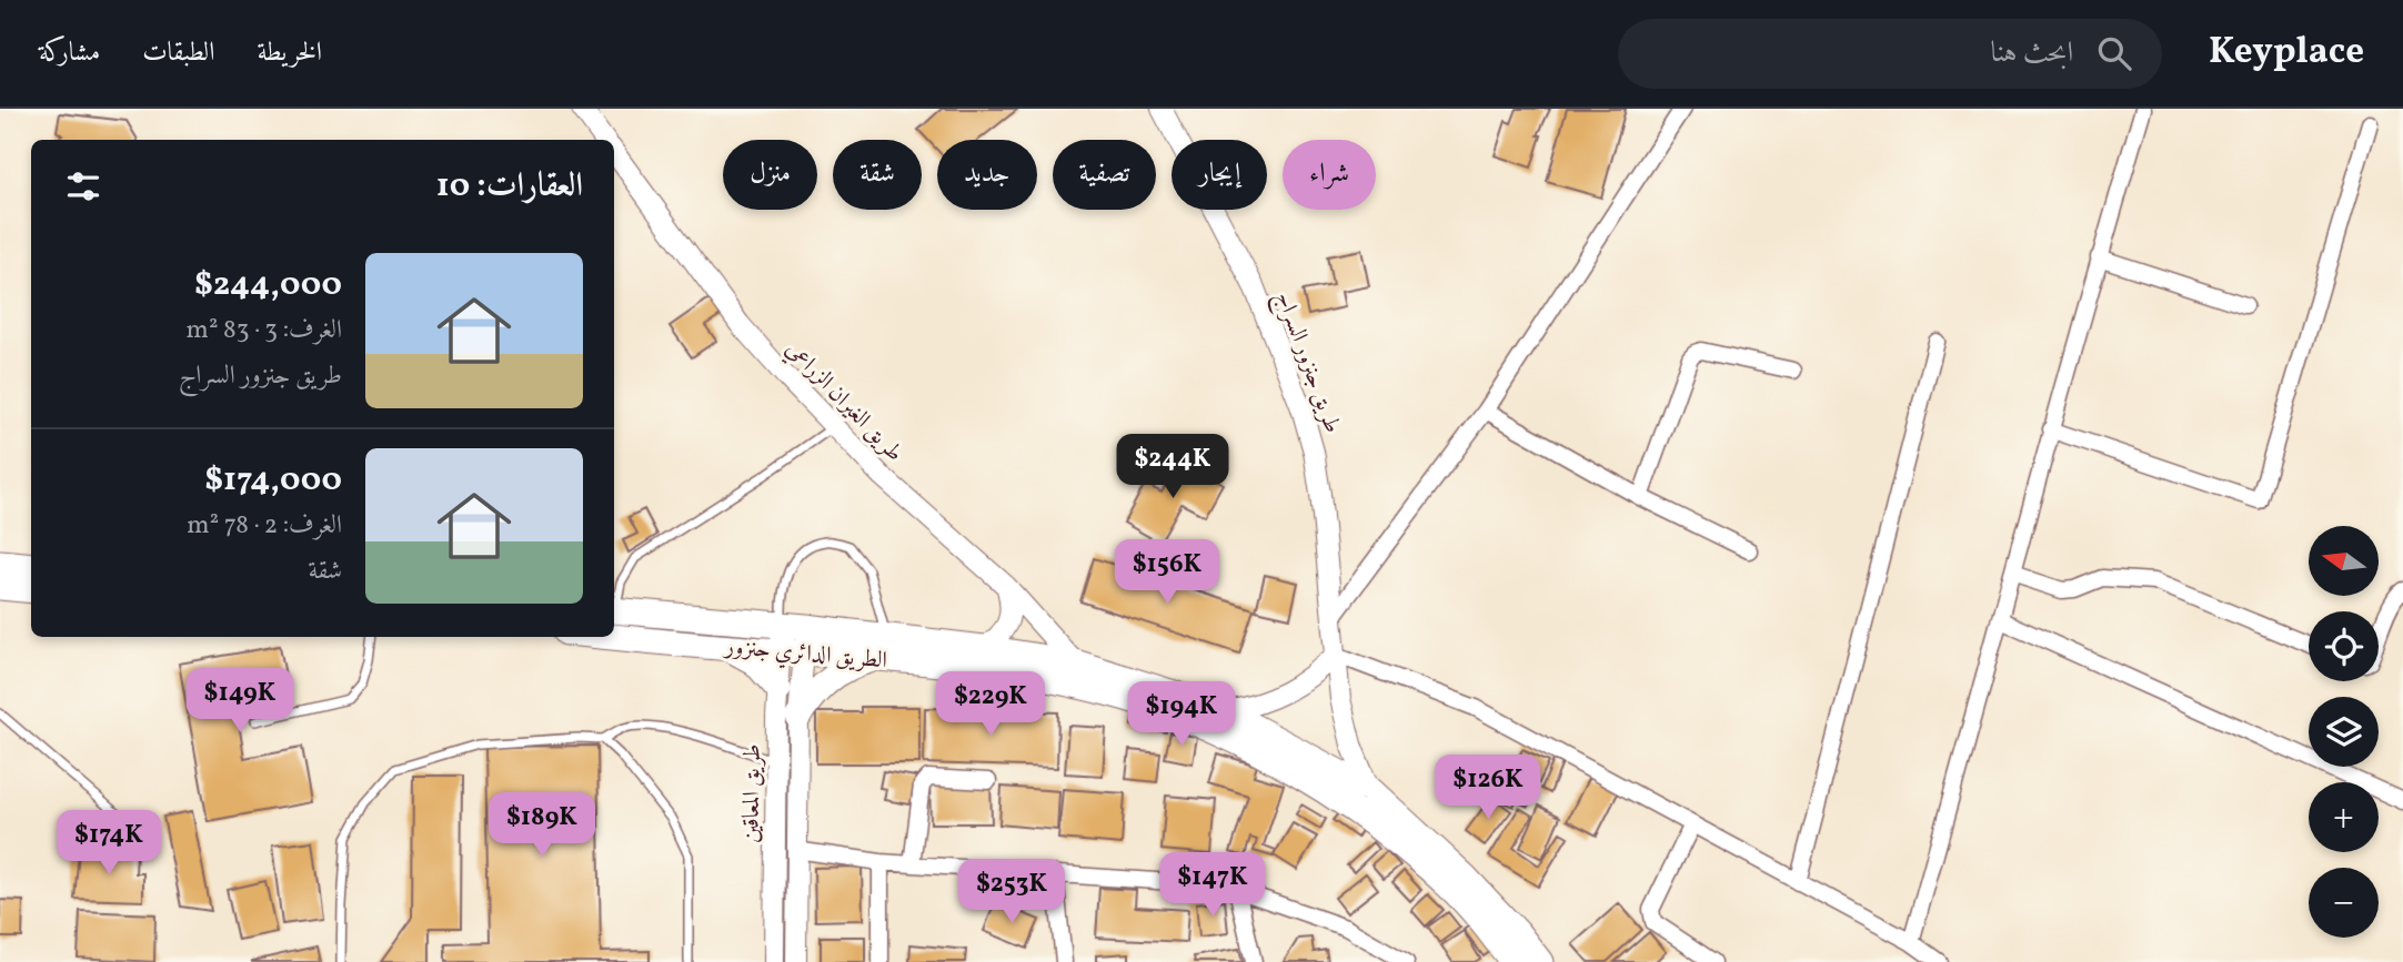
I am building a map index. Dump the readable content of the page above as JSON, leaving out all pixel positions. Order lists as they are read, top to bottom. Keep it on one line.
{"streets":{"main road":["الطريق الدائري جنزور"],"street":["طريق جنزور السراج","طريق الغيران الزراعي","طريق المعاقين"]},"crossings":[["طريق جنزور السراج","الطريق الدائري جنزور"],["طريق الغيران الزراعي","الطريق الدائري جنزور"],["الطريق الدائري جنزور","طريق المعاقين"]],"north":"left","page":{"header":"Keyplace","search":"ابحث هنا","nav":["الخريطة","الطبقات","مشاركة"],"chip":["شراء","إيجار","تصفية","جديد","شقة","منزل"],"heading":"العقارات: 10","list":[{"name":"$244,000","note":"الغرف: 3 · 83 m² · طريق جنزور السراج"},{"name":"$174,000","note":"الغرف: 2 · 78 m² · شقة"}],"price":["$244K","$156K","$149K","$229K","$194K","$126K","$189K","$174K","$147K","$253K"],"map_buttons":["+","−"]}}
